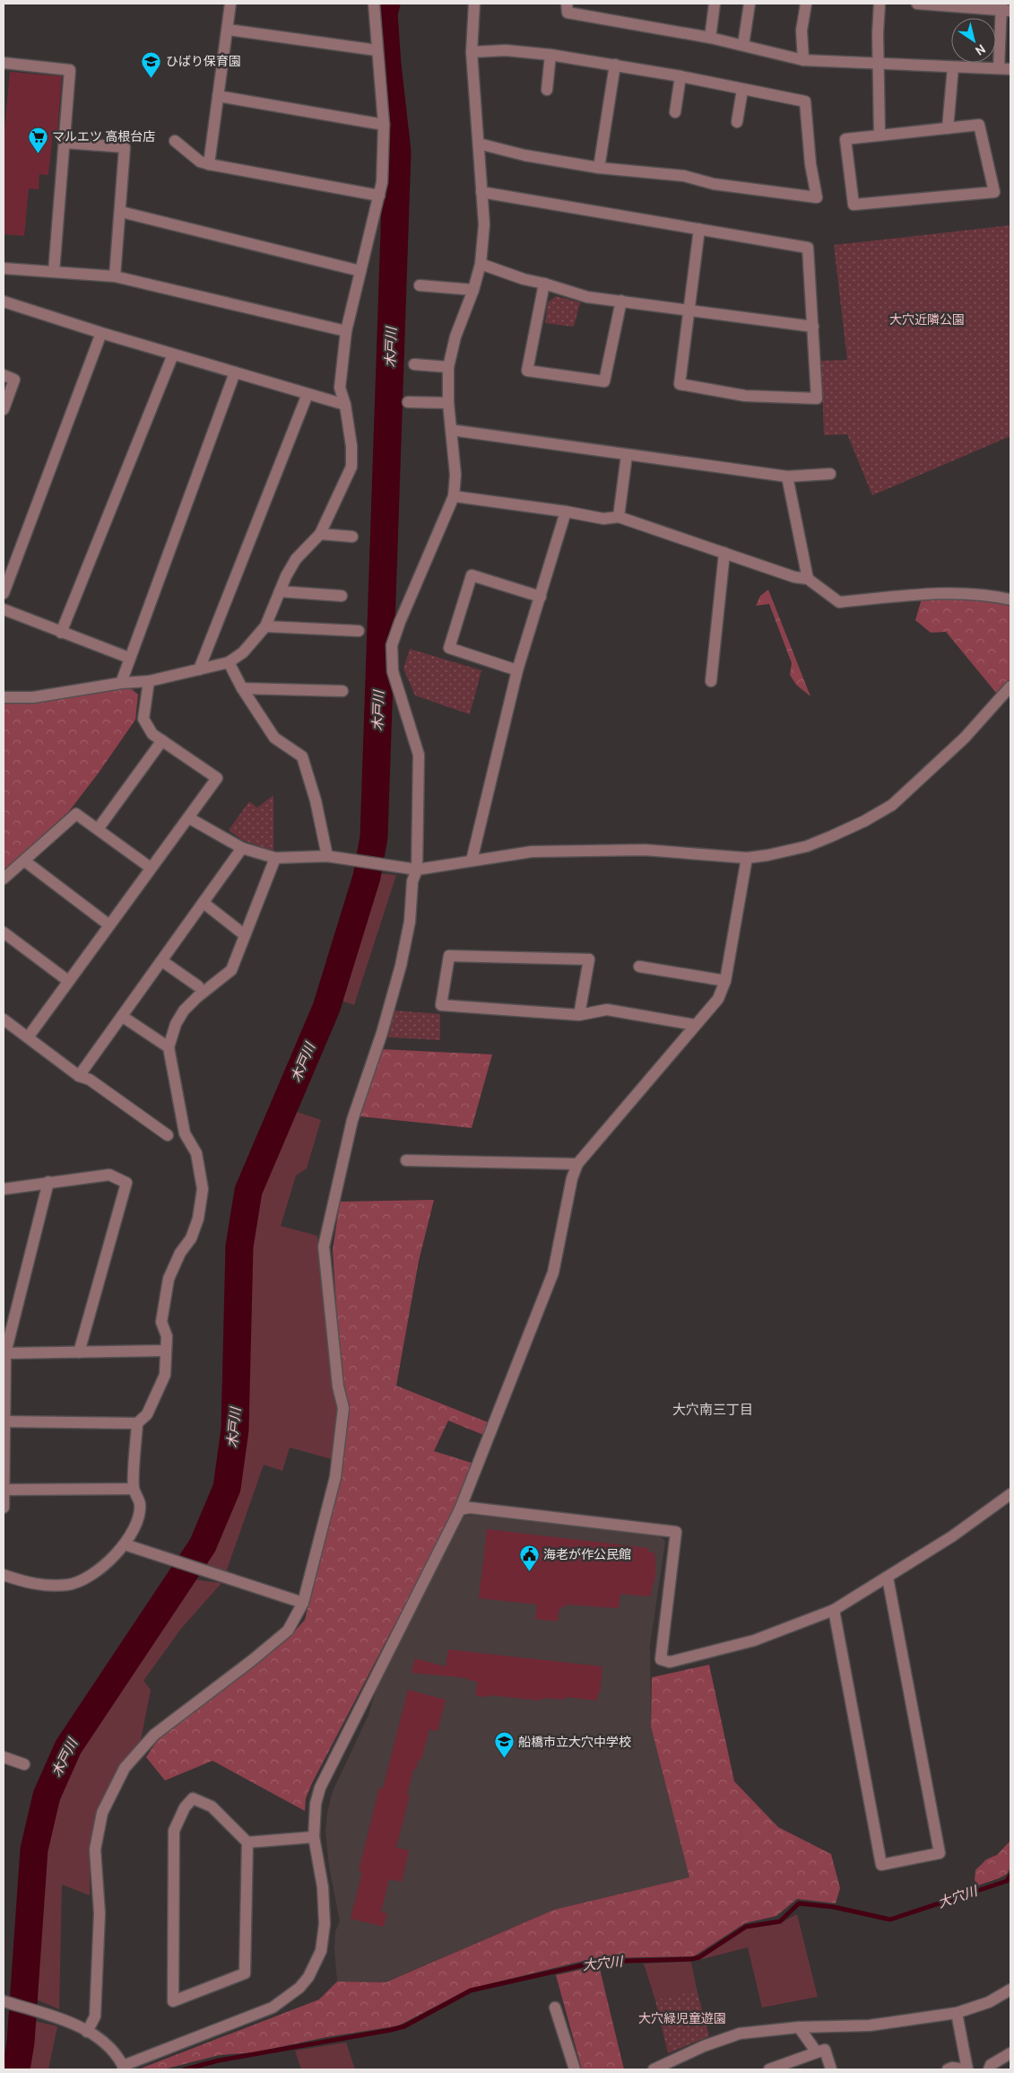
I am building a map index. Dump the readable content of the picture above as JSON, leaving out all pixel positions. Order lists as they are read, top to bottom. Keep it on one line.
{"districts":["大穴南三丁目"],"water":["木戸川","大穴川"],"parks":["大穴近隣公園","大穴緑児童遊園"],"places":{"school or university":["ひばり保育園","船橋市立大穴中学校"],"supermarket":["マルエツ 高根台店"],"public building":["海老が作公民館"]},"north":"bottom right"}
